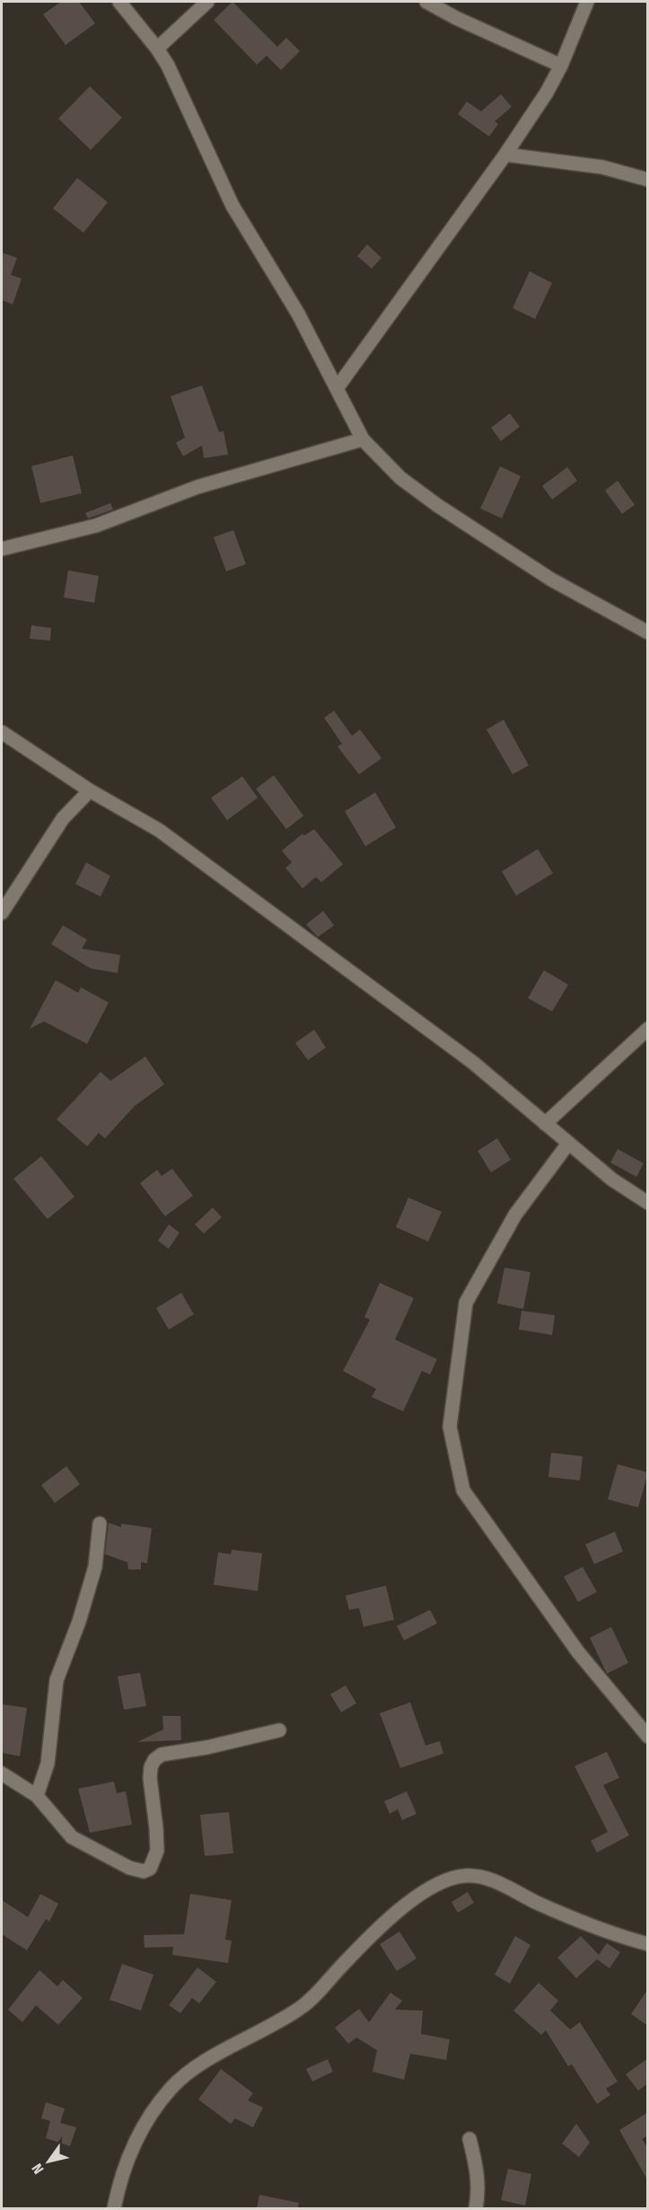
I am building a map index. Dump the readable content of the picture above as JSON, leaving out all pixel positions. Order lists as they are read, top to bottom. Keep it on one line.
{"north":"bottom left"}
